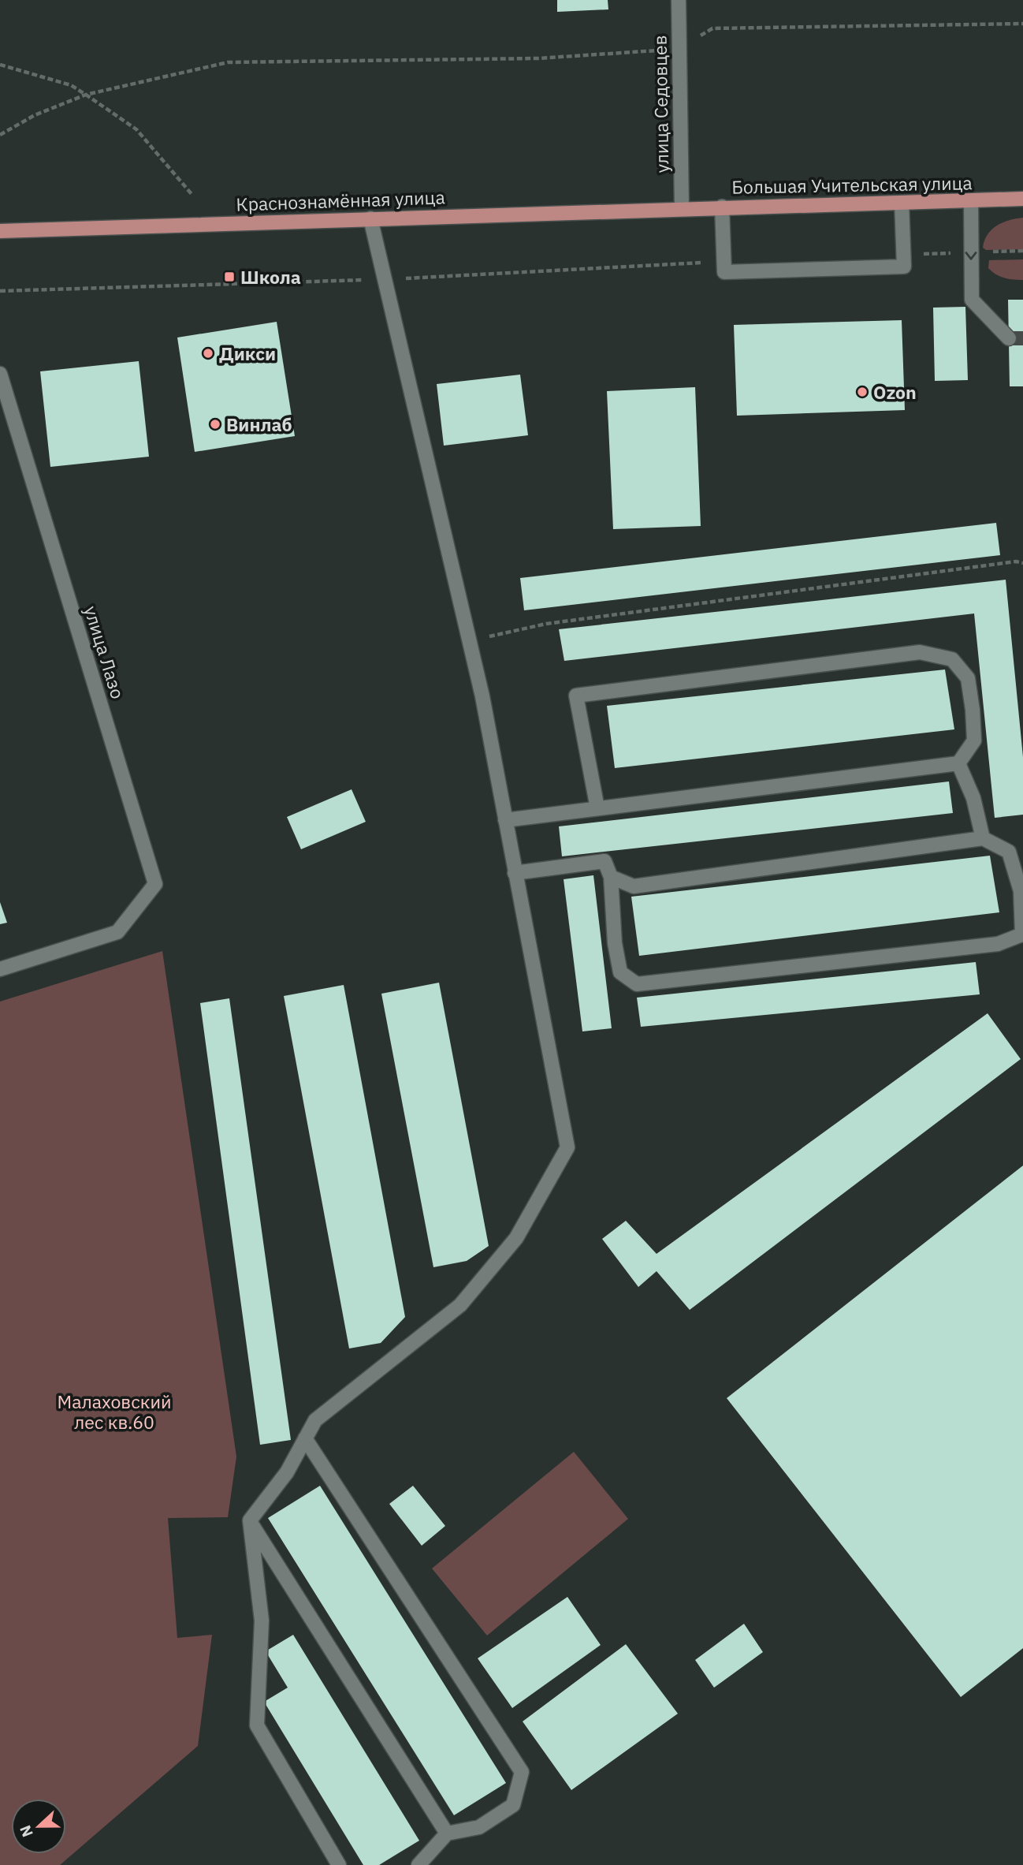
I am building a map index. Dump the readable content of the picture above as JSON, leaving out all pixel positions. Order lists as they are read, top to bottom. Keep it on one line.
{"streets":{"main road":["Большая Учительская улица","Краснознамённая улица"],"street":["улица Седовцев","улица Лазо"]},"crossings":[["улица Седовцев","Большая Учительская улица"],["улица Седовцев","Краснознамённая улица"],["Большая Учительская улица","Краснознамённая улица"]],"parks":["Малаховский лес кв.60"],"places":{"transit":["Школа"],"other":["Дикси","Ozon","Винлаб"]},"north":"left"}
